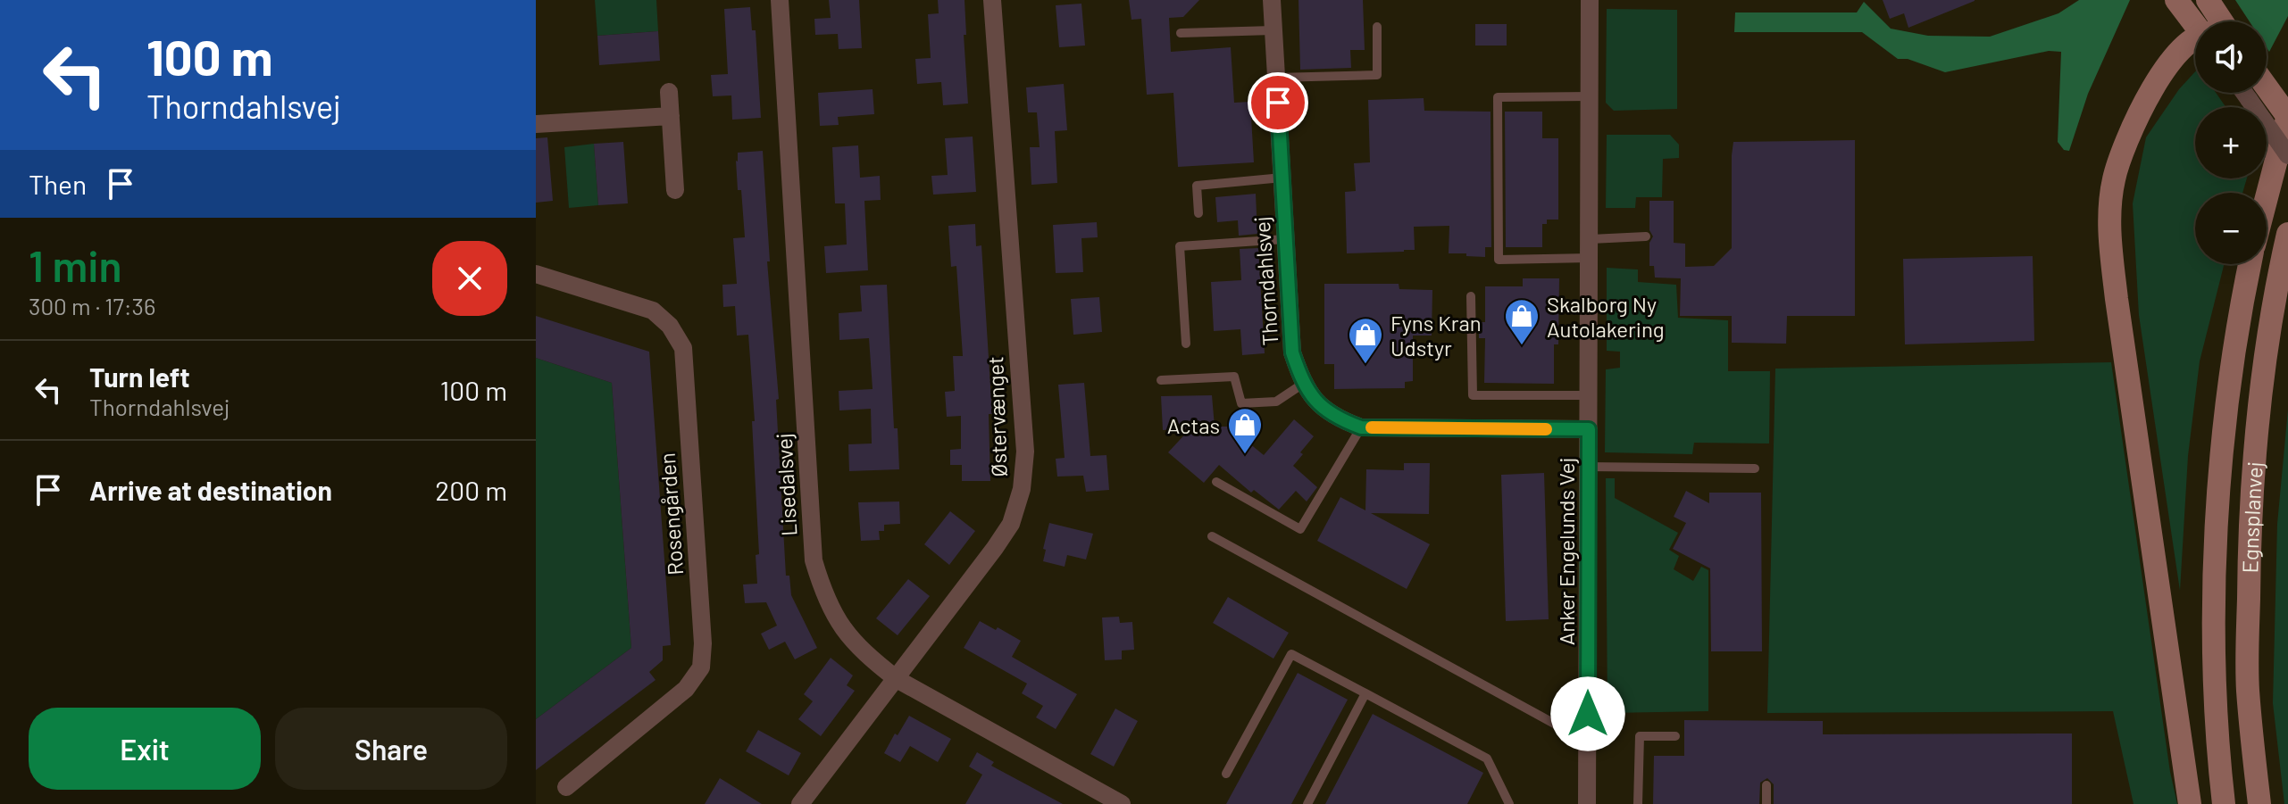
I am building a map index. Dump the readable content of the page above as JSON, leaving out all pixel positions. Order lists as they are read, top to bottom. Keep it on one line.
{"streets":{"main road":["Egnsplanvej"],"street":["Thorndahlsvej","Østervænget","Lisedalsvej","Rosengården","Anker Engelunds Vej"]},"crossings":[["Thorndahlsvej","Anker Engelunds Vej"],["Østervænget","Lisedalsvej"]],"places":{"shop":["Skalborg Ny Autolakering","Fyns Kran Udstyr","Actas"]},"page":{"turn":["100 m","Thorndahlsvej"],"map_buttons":["+","−"],"then":"Then","heading":["1 min","300 m · 17:36"],"list":[{"name":"Turn left","note":"Thorndahlsvej","value":"100 m"},{"name":"Arrive at destination","value":"200 m"}],"buttons":["Exit","Share"]}}
